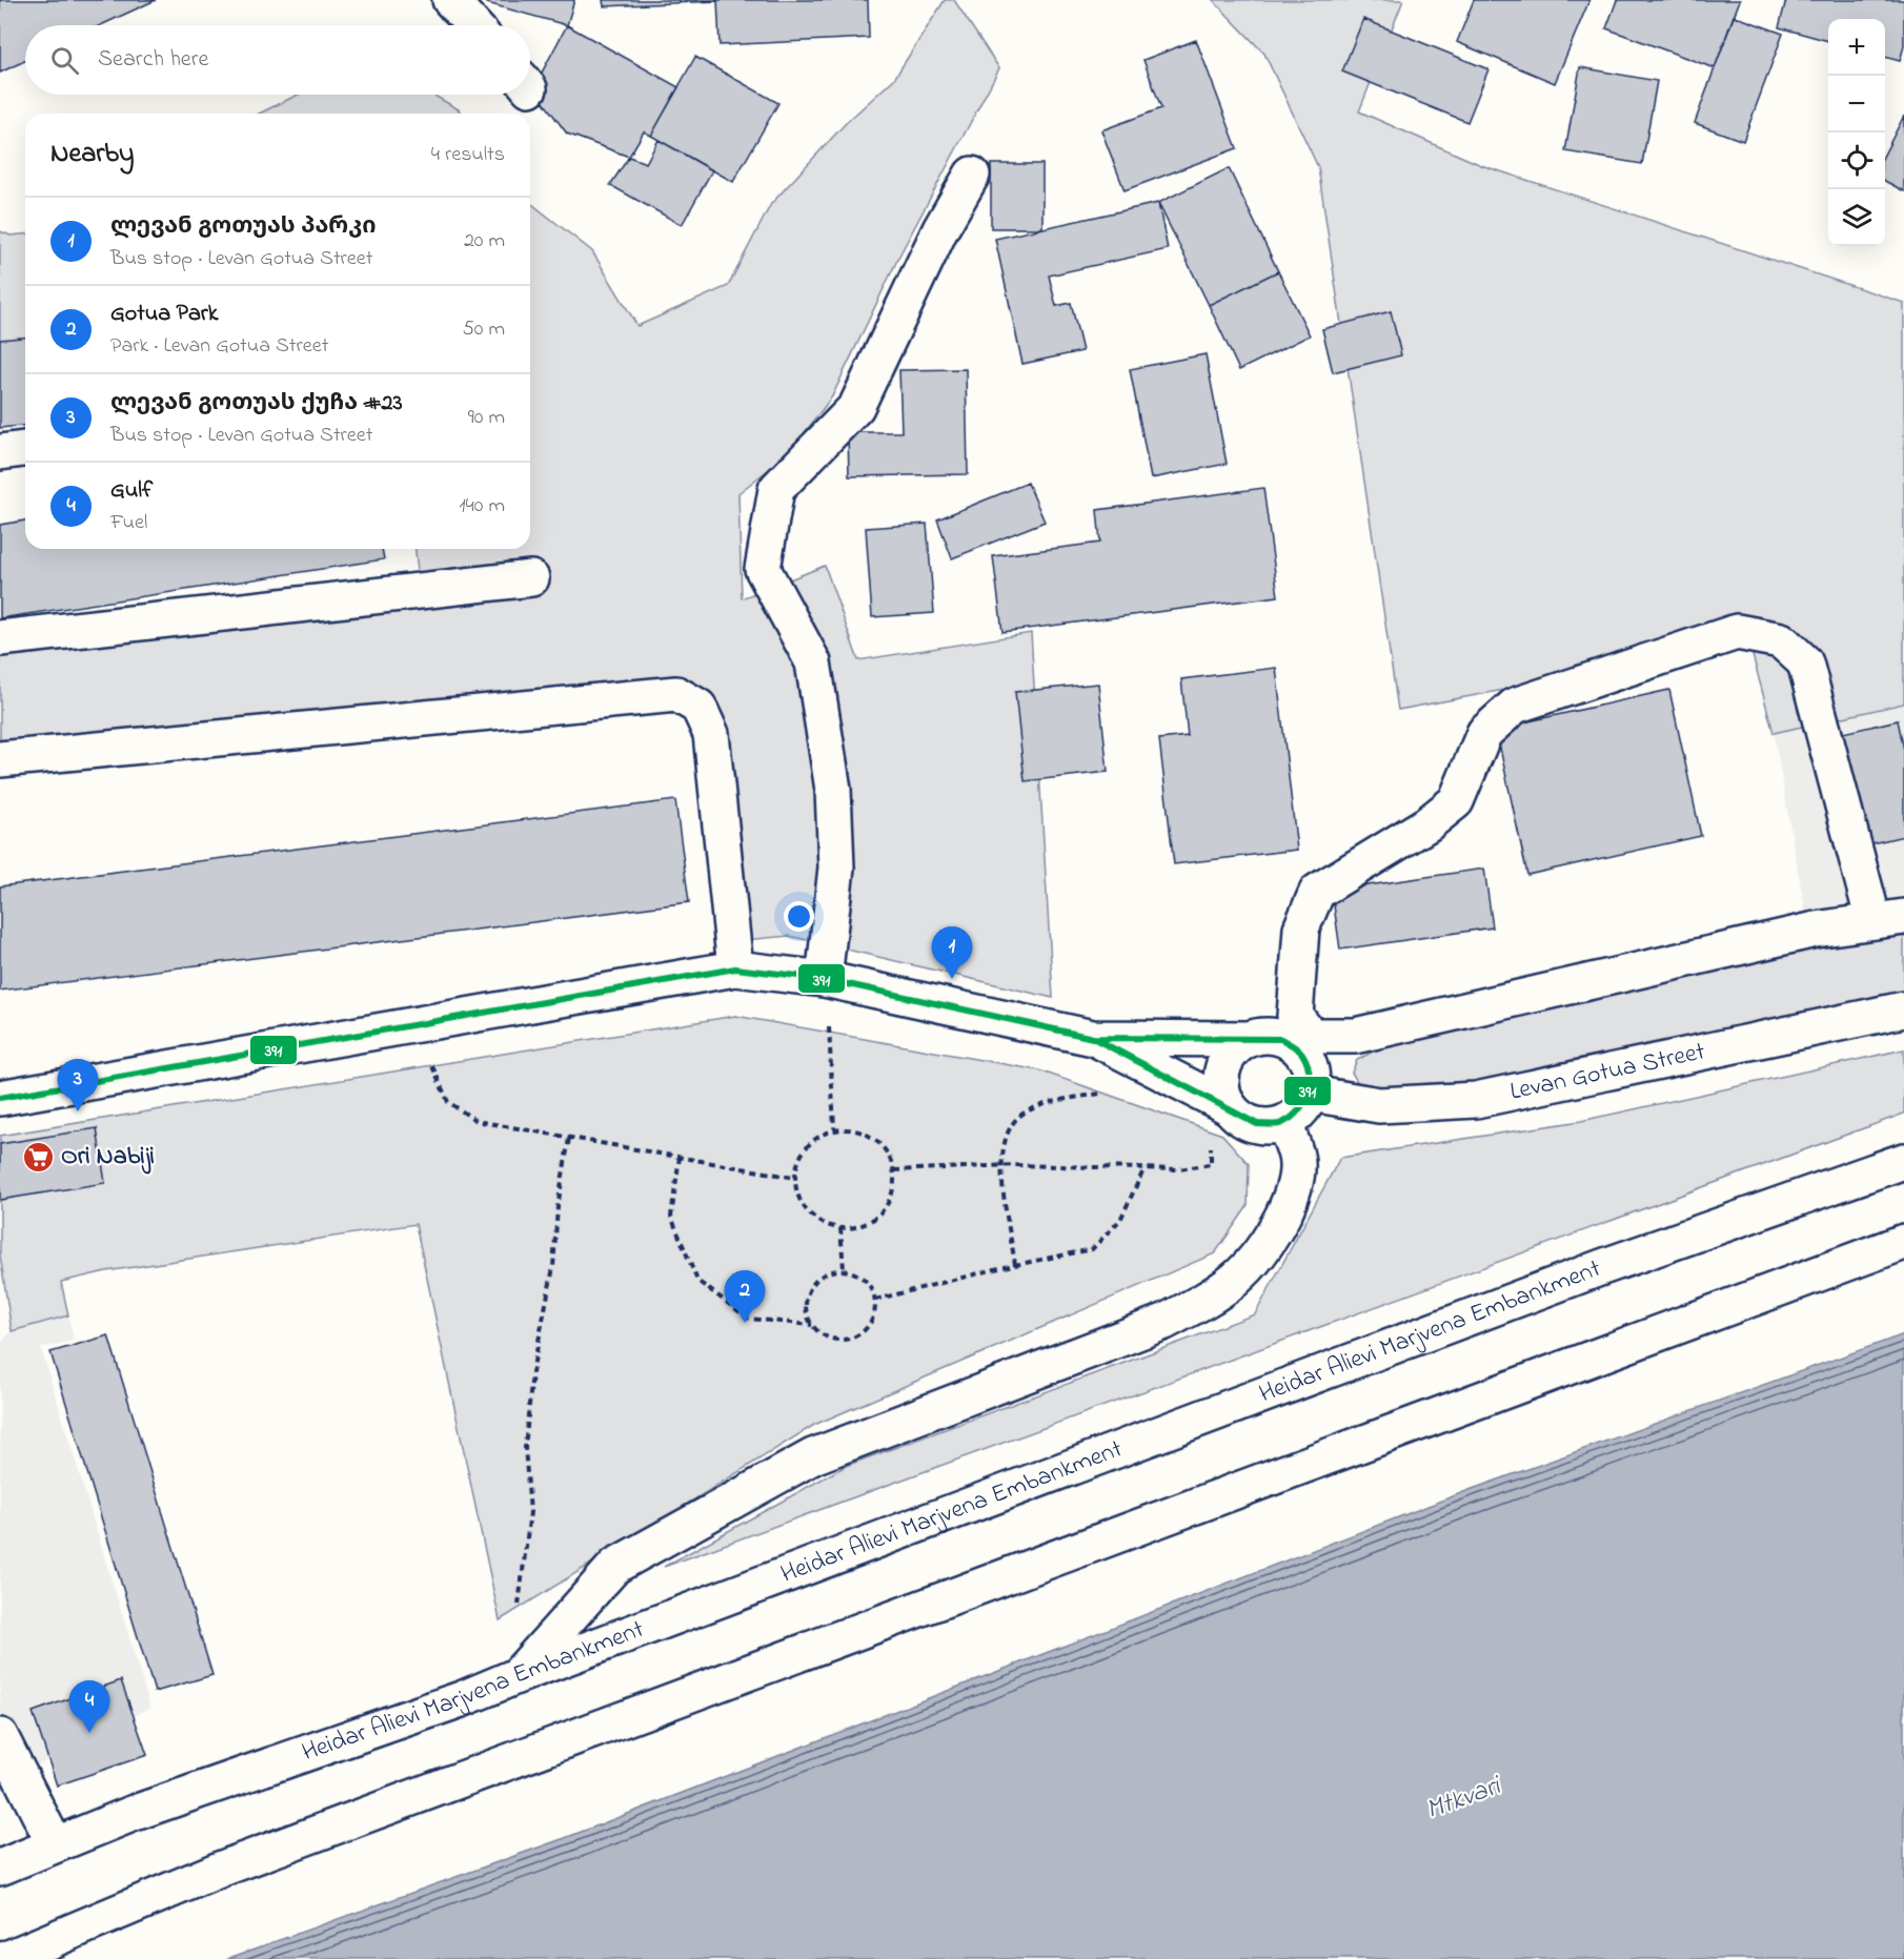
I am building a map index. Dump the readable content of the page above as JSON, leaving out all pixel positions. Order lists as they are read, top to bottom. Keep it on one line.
{"streets":{"main road":["Levan Gotua Street","Heidar Alievi Marjvena Embankment"]},"water":["Mtkvari"],"places":{"supermarket":["Ori Nabiji"]},"lines":["transit line 391"],"page":{"map_buttons":["+","−"],"search":"Search here","heading":["Nearby","4 results"],"list":[{"mark":"1","name":"ლევან გოთუას პარკი","note":"Bus stop · Levan Gotua Street","value":"20 m"},{"mark":"2","name":"Gotua Park","note":"Park · Levan Gotua Street","value":"50 m"},{"mark":"3","name":"ლევან გოთუას ქუჩა #23","note":"Bus stop · Levan Gotua Street","value":"90 m"},{"mark":"4","name":"Gulf","note":"Fuel","value":"140 m"}],"pins":["1","3","2","4"]}}
